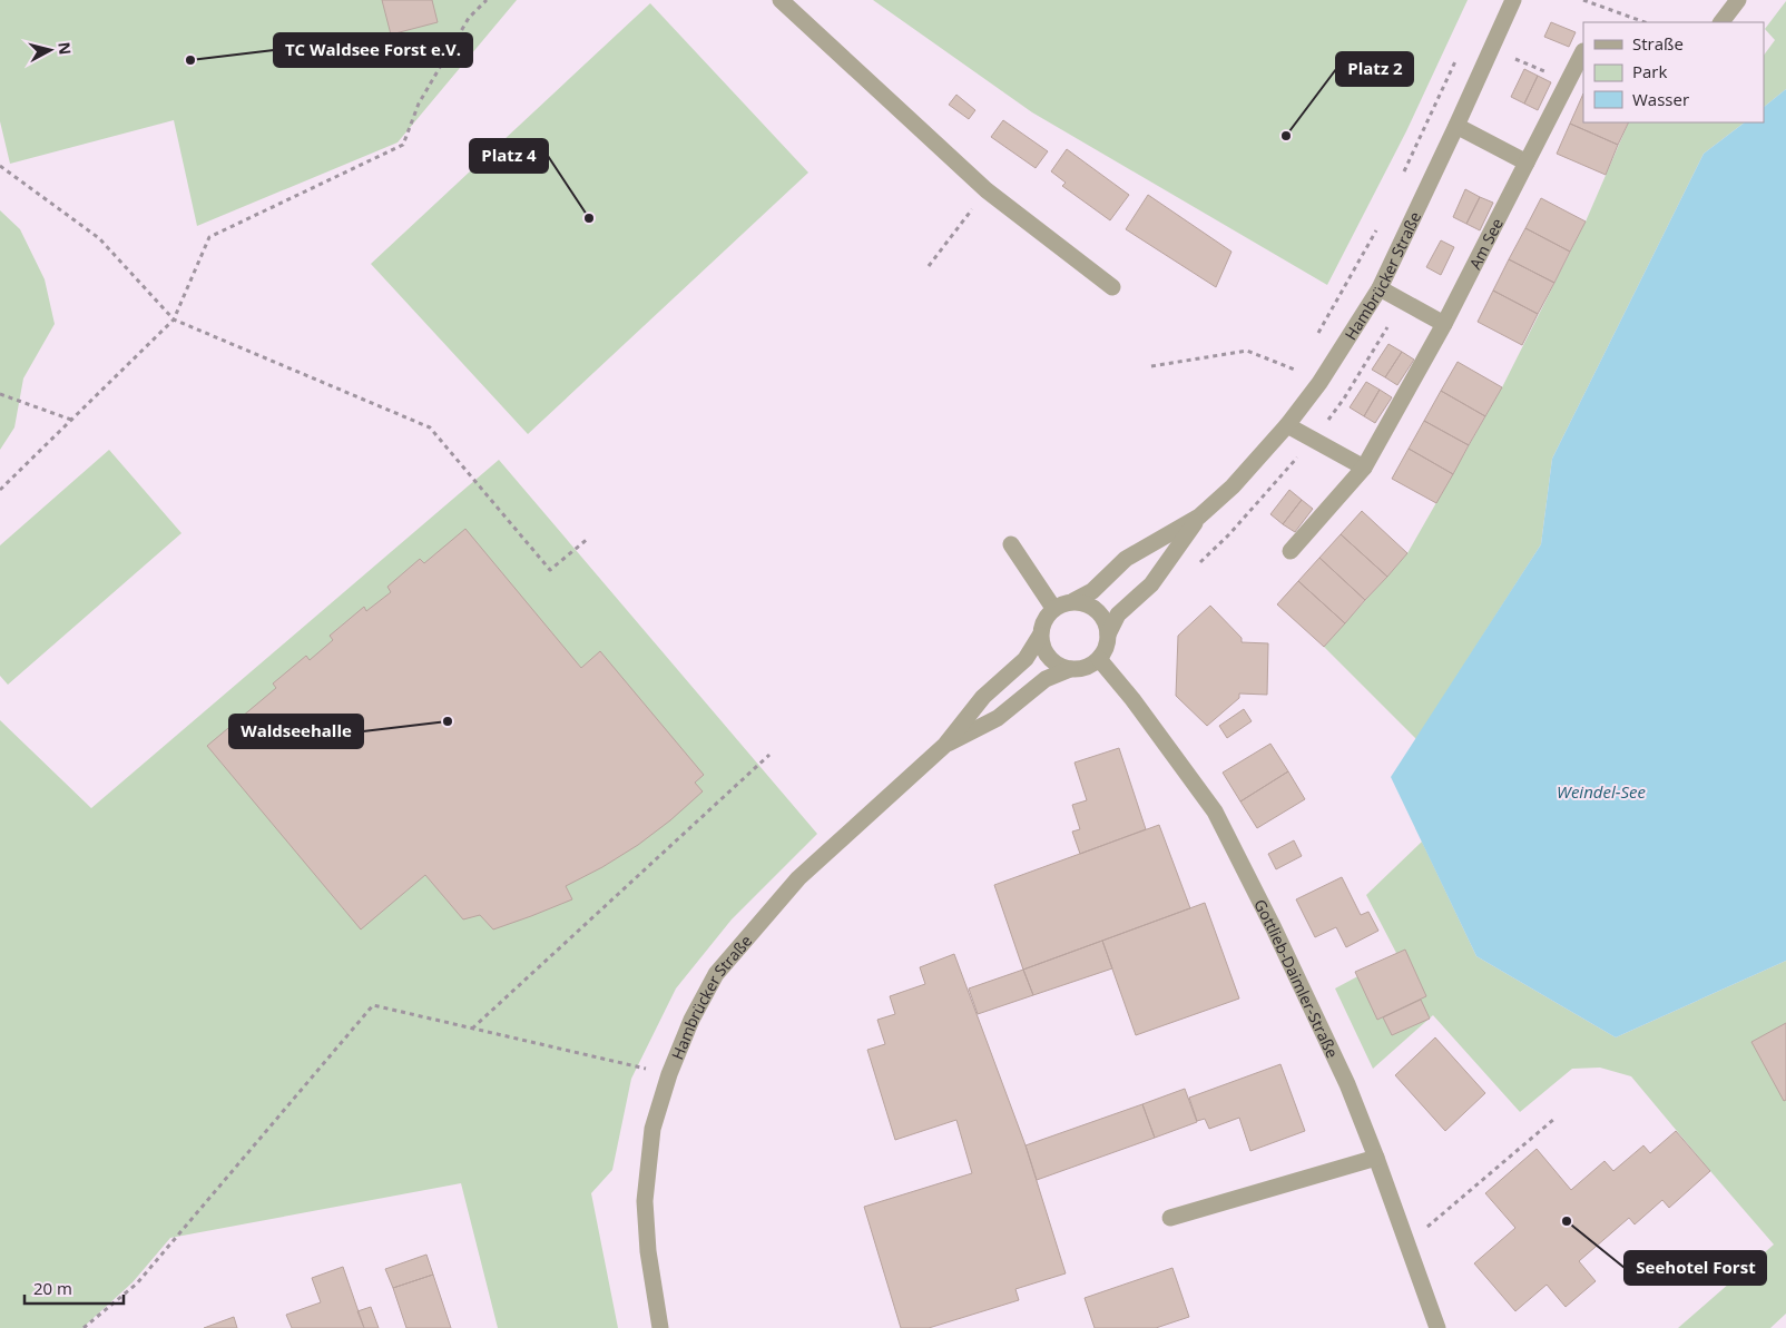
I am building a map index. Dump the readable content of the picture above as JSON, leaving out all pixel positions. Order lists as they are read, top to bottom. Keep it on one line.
{"streets":{"street":["Am See","Hambrücker Straße","Gottlieb-Daimler-Straße"]},"crossings":[["Hambrücker Straße","Gottlieb-Daimler-Straße"]],"water":["Weindel-See"],"places":["TC Waldsee Forst e.V.","Platz 2","Platz 4","Waldseehalle","Seehotel Forst"],"legend":["Straße","Park","Wasser"],"scale_bar":"20 m","north":"right"}
